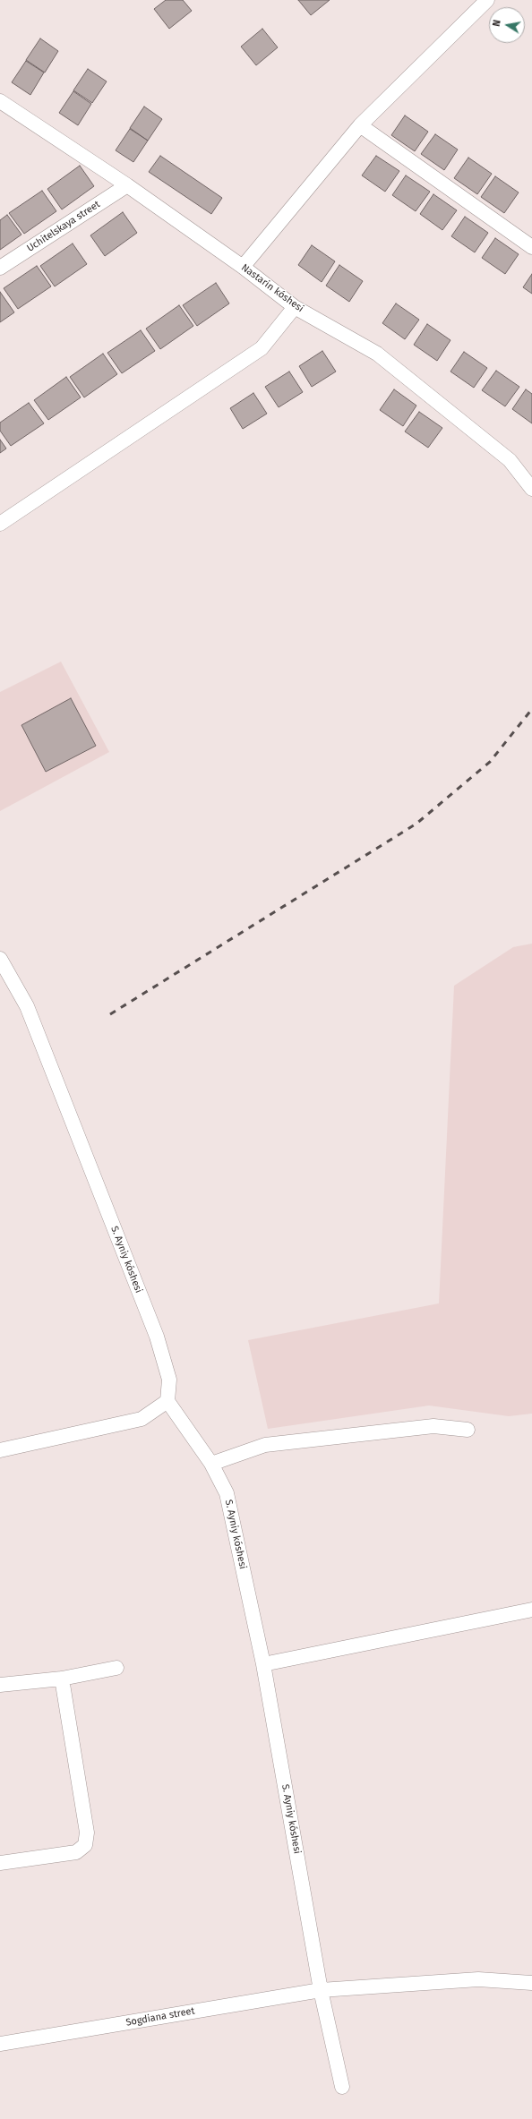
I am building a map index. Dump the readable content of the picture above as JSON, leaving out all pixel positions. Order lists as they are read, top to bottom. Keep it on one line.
{"streets":{"street":["Uchitelskaya street","Nastarin kóshesi","S. Ayniy kóshesi","Sogdiana street"]},"crossings":[["Uchitelskaya street","Nastarin kóshesi"],["S. Ayniy kóshesi","Sogdiana street"]],"north":"left"}
